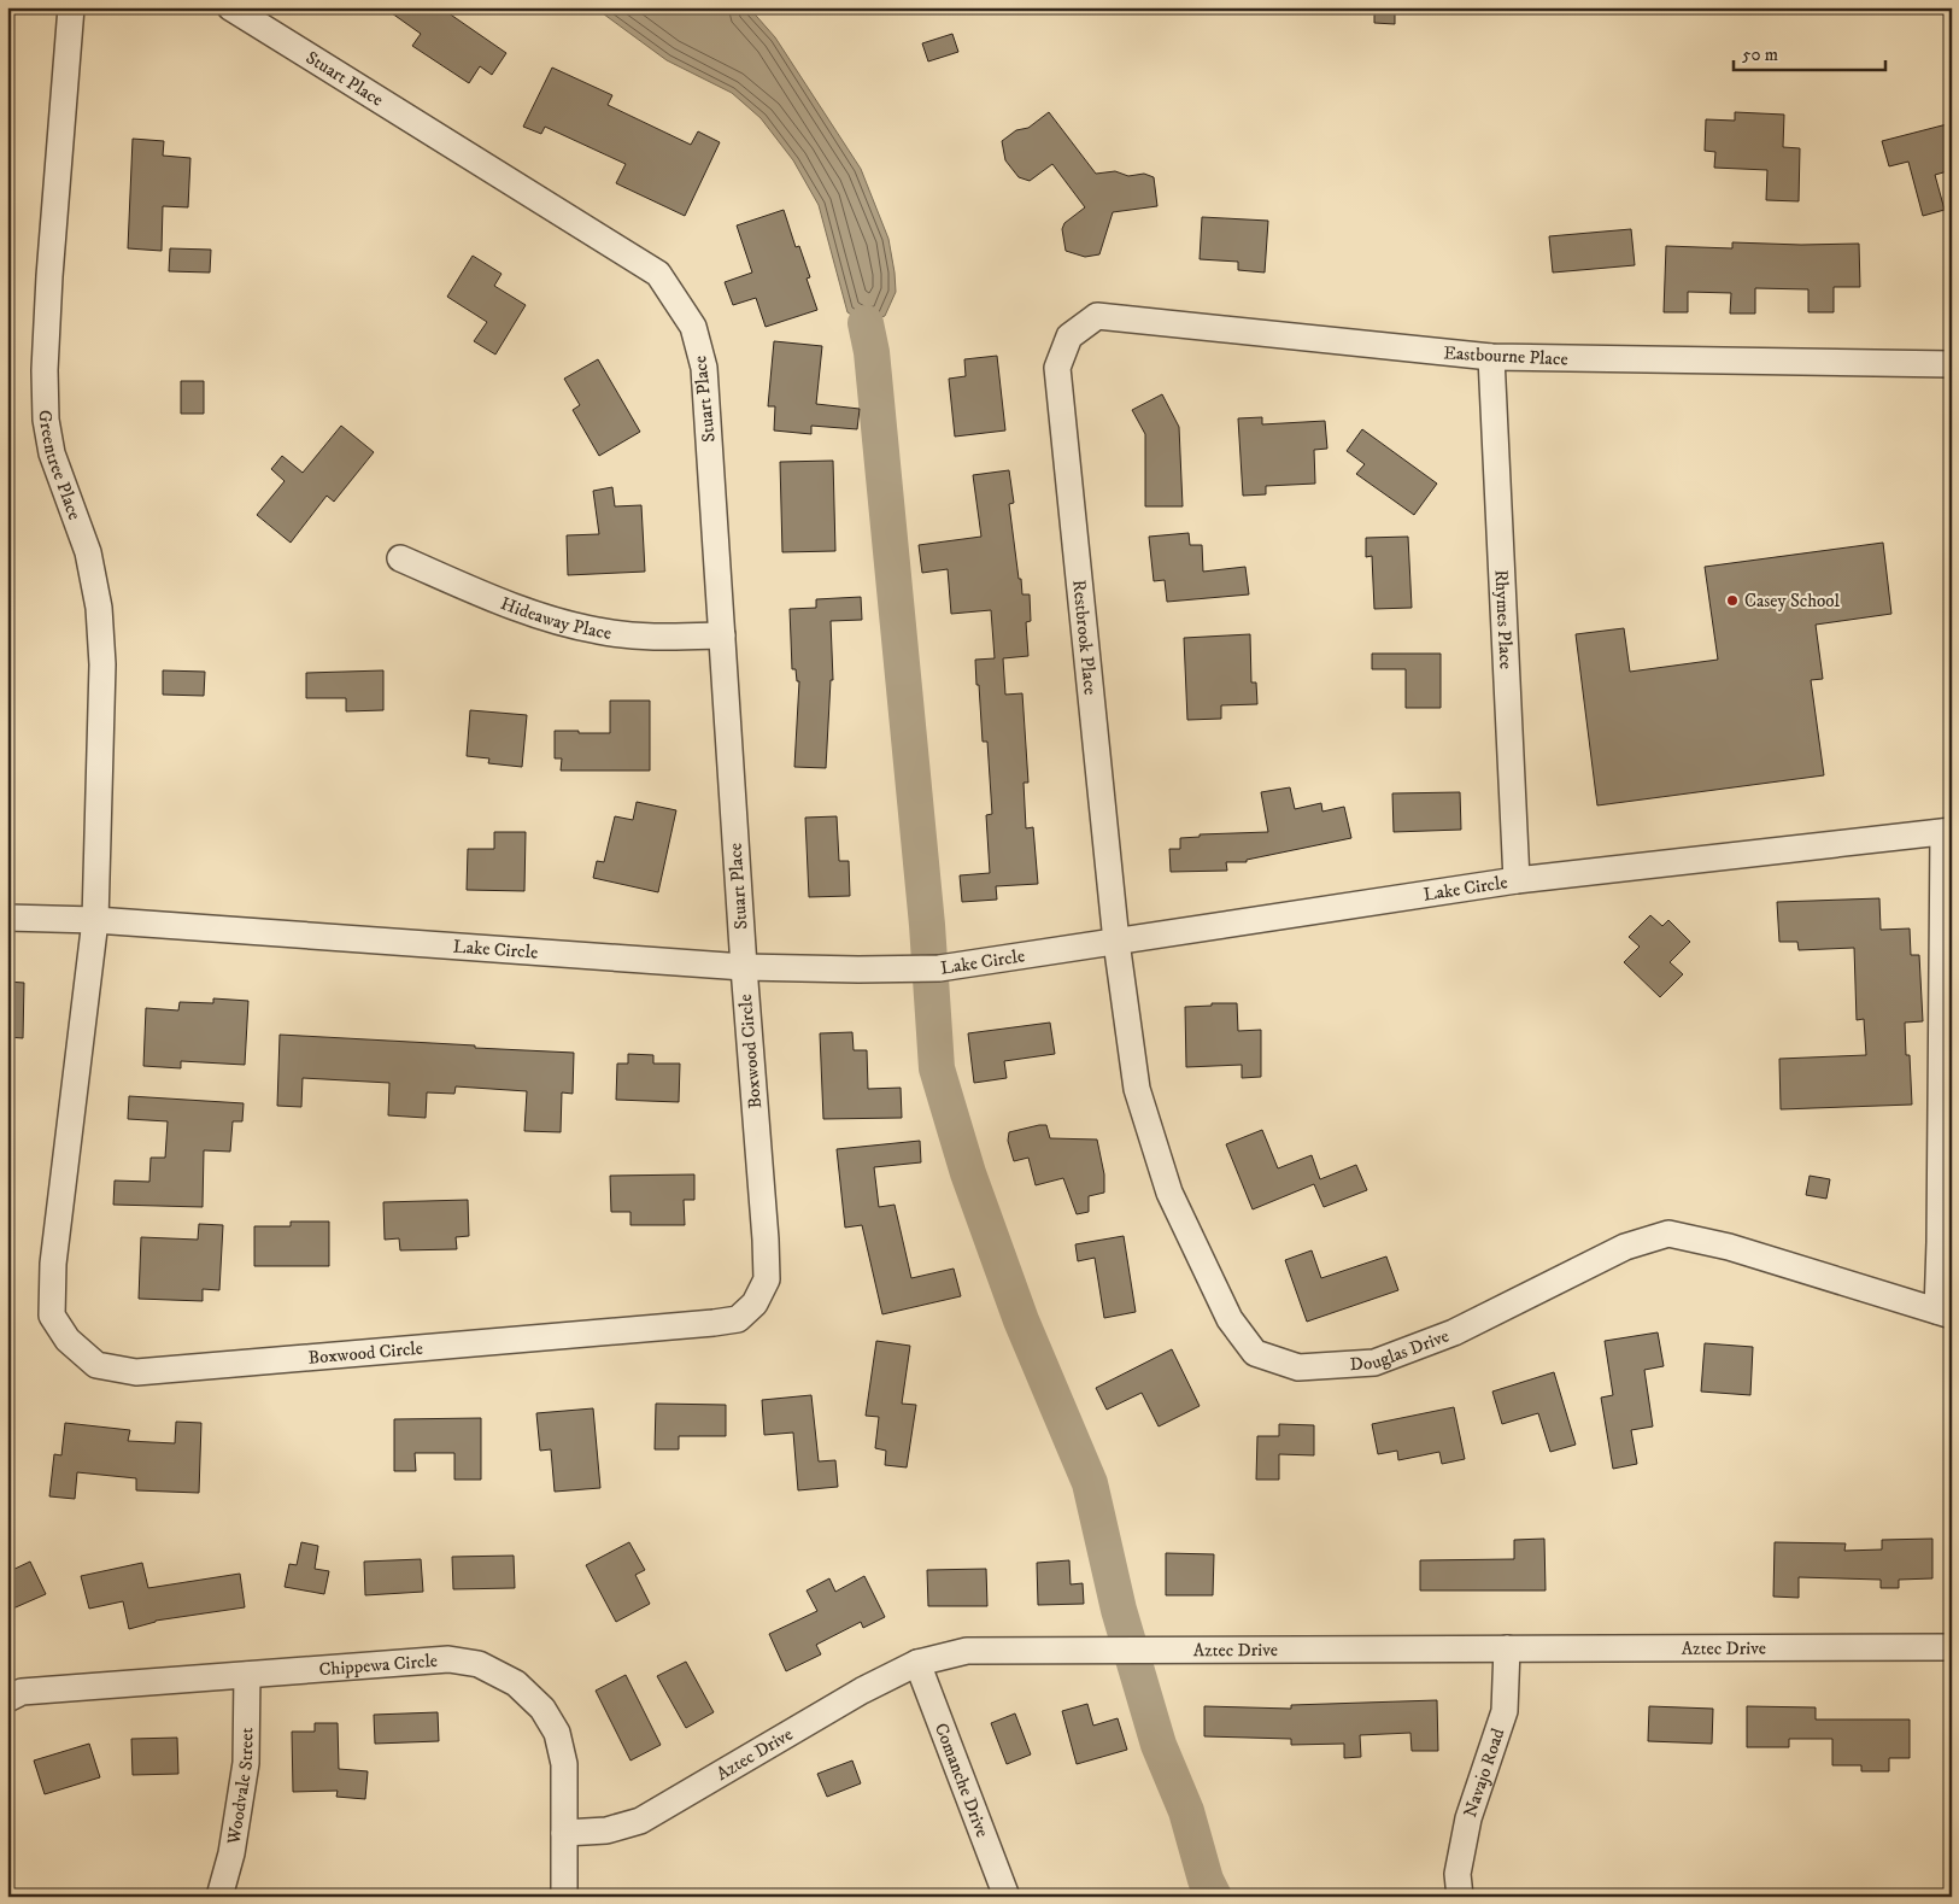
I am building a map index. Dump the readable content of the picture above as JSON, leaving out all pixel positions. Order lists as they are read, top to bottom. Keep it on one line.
{"streets":{"street":["Stuart Place","Eastbourne Place","Greentree Place","Hideaway Place","Rhymes Place","Restbrook Place","Lake Circle","Boxwood Circle","Douglas Drive","Aztec Drive","Chippewa Circle","Navajo Road","Comanche Drive","Woodvale Street"]},"crossings":[["Stuart Place","Hideaway Place"],["Stuart Place","Lake Circle"],["Stuart Place","Boxwood Circle"],["Eastbourne Place","Rhymes Place"],["Eastbourne Place","Restbrook Place"],["Greentree Place","Lake Circle"],["Greentree Place","Boxwood Circle"],["Rhymes Place","Lake Circle"],["Restbrook Place","Lake Circle"],["Restbrook Place","Douglas Drive"],["Lake Circle","Boxwood Circle"],["Lake Circle","Douglas Drive"],["Aztec Drive","Chippewa Circle"],["Aztec Drive","Navajo Road"],["Aztec Drive","Comanche Drive"],["Chippewa Circle","Woodvale Street"]],"places":["Casey School"],"scale_bar":"50 m"}
